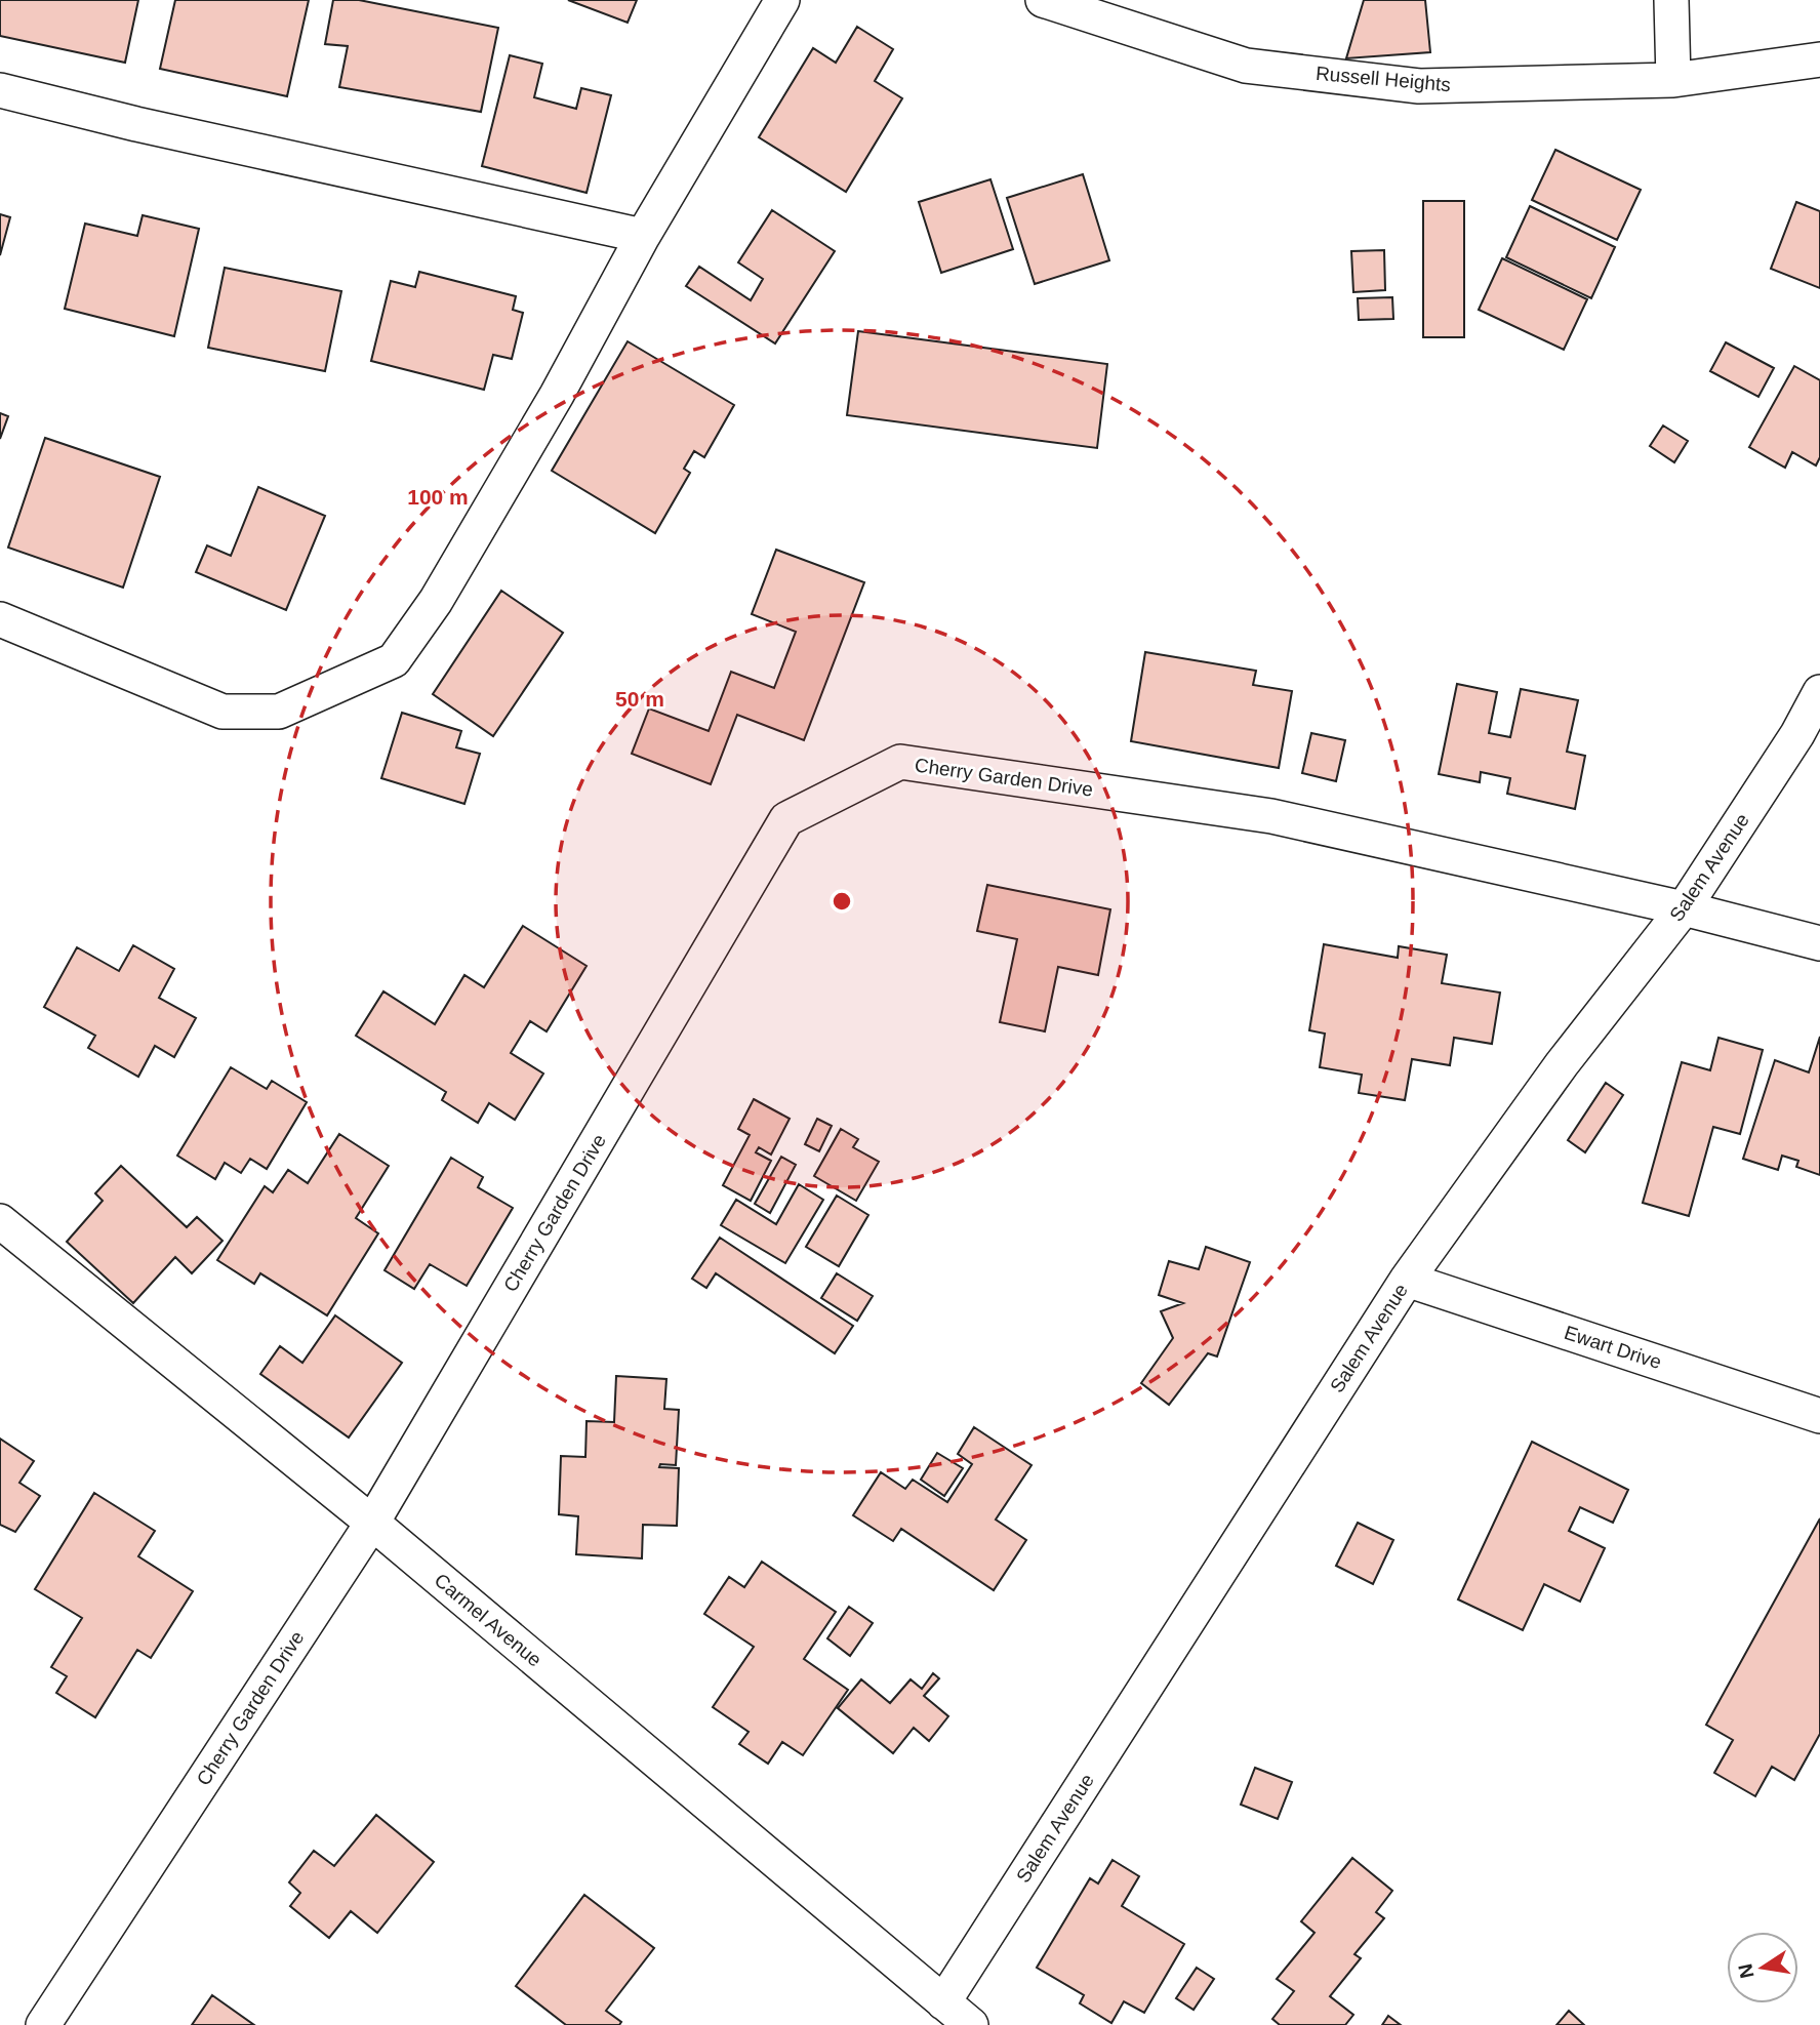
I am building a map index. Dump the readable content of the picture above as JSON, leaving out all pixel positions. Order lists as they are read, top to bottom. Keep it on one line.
{"streets":{"street":["Russell Heights","Cherry Garden Drive","Salem Avenue","Ewart Drive","Carmel Avenue"]},"crossings":[["Cherry Garden Drive","Salem Avenue"],["Cherry Garden Drive","Carmel Avenue"],["Salem Avenue","Ewart Drive"],["Salem Avenue","Carmel Avenue"]],"north":"left","rings":["100 m","50 m"]}
